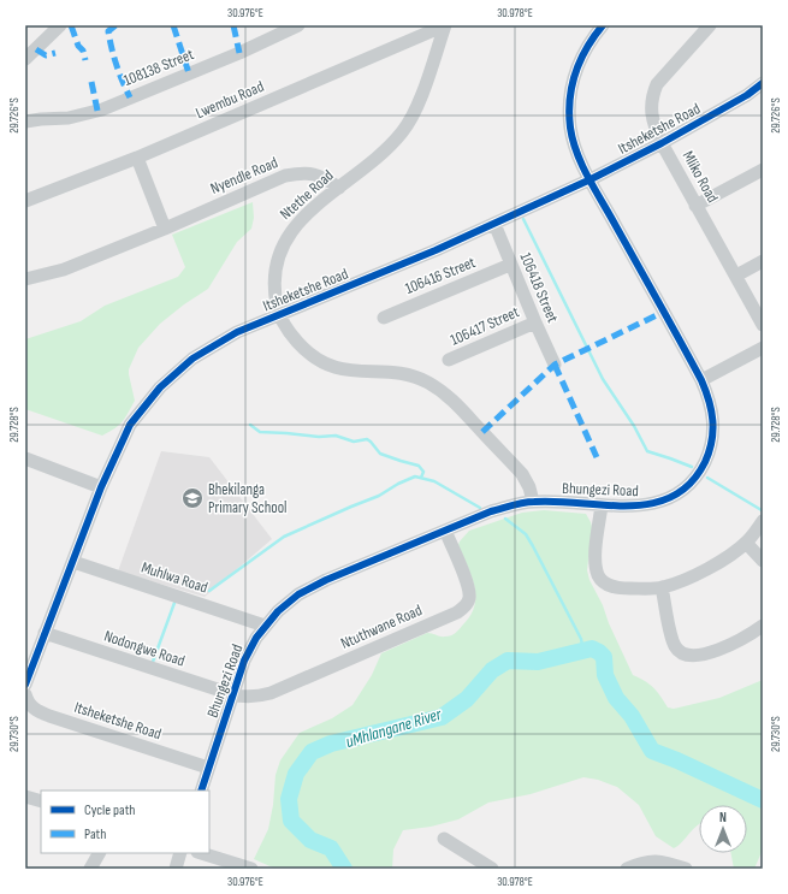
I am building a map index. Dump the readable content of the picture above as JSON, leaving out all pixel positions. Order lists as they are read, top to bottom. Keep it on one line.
{"streets":{"street":["108138 Street","Lwembu Road","Itsheketshe Road","Nyendle Road","Mliko Road","Ntethe Road","106416 Street","106418 Street","106417 Street","Bhungezi Road","Muhlwa Road","Ntuthwane Road","Nodongwe Road"]},"crossings":[["Lwembu Road","Ntethe Road"],["Itsheketshe Road","Mliko Road"],["Itsheketshe Road","Ntethe Road"],["Itsheketshe Road","106418 Street"],["Itsheketshe Road","Bhungezi Road"],["Itsheketshe Road","Muhlwa Road"],["Itsheketshe Road","Nodongwe Road"],["Nyendle Road","Ntethe Road"],["Ntethe Road","Bhungezi Road"],["106416 Street","106418 Street"],["106418 Street","106417 Street"],["Bhungezi Road","Muhlwa Road"],["Bhungezi Road","Ntuthwane Road"],["Bhungezi Road","Nodongwe Road"],["Ntuthwane Road","Nodongwe Road"]],"water":["uMhlangane River"],"places":{"school or university":["Bhekilanga Primary School"]},"legend":["Cycle path","Path"],"north":"top","coordinates":["30.976°E","30.978°E","29.726°S","29.728°S","29.730°S"]}
